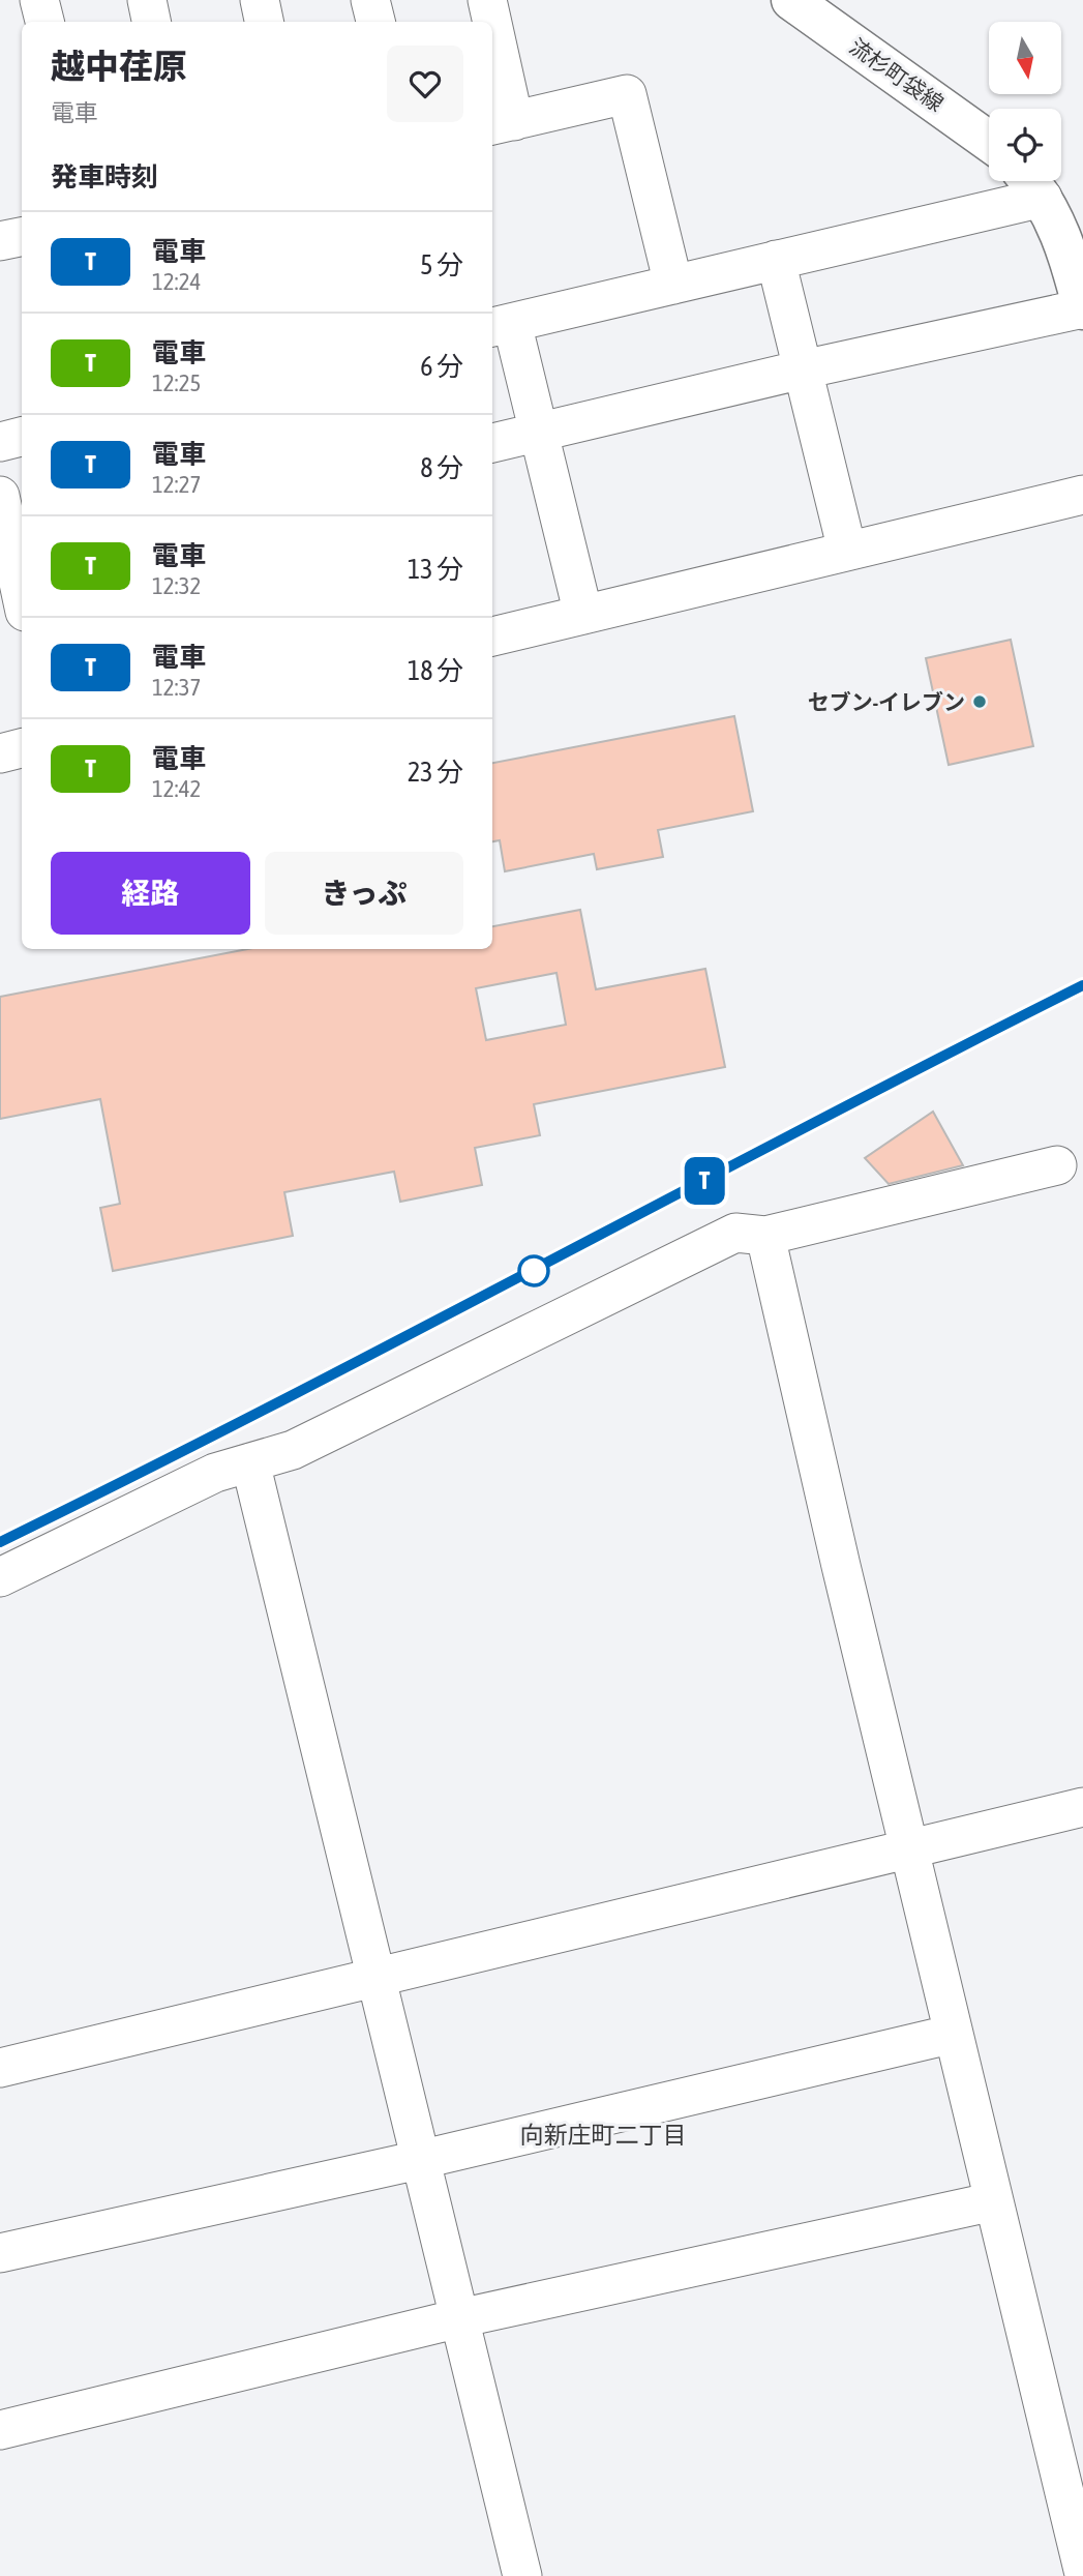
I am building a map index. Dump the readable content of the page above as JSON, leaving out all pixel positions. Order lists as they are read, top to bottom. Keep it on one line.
{"streets":{"main road":["流杉町袋線"]},"districts":["向新庄町二丁目"],"places":["セブン-イレブン"],"north":"bottom","page":{"on_map":"T","heading":[["越中荏原","電車"],"発車時刻"],"list":[{"mark":"T","name":"電車","note":"12:24","value":"5 分"},{"mark":"T","name":"電車","note":"12:25","value":"6 分"},{"mark":"T","name":"電車","note":"12:27","value":"8 分"},{"mark":"T","name":"電車","note":"12:32","value":"13 分"},{"mark":"T","name":"電車","note":"12:37","value":"18 分"},{"mark":"T","name":"電車","note":"12:42","value":"23 分"}],"buttons":["経路","きっぷ"]}}
